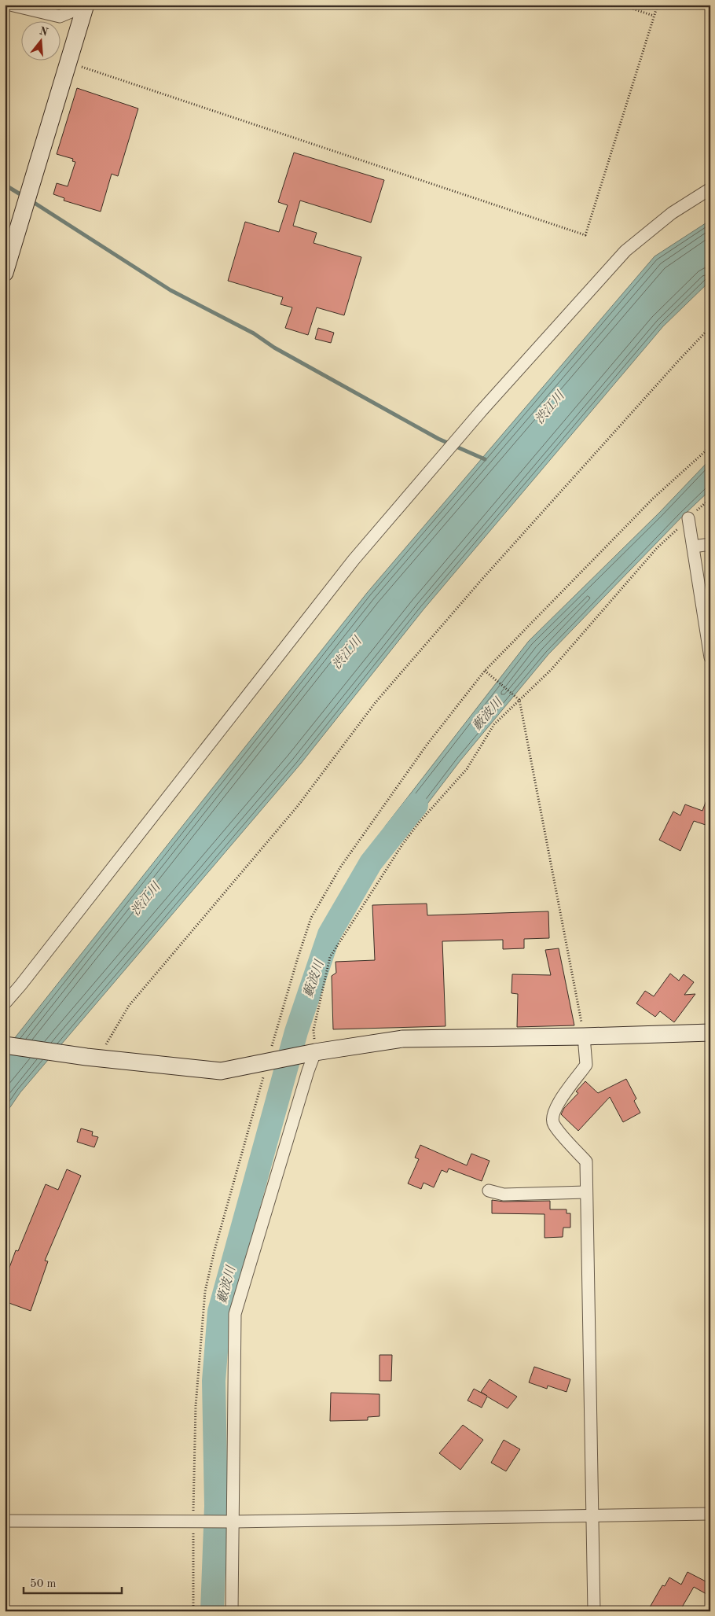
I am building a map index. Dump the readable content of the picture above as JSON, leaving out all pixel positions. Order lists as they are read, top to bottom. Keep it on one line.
{"water":["渋江川","藪波川"],"scale_bar":"50 m","north":"top"}
